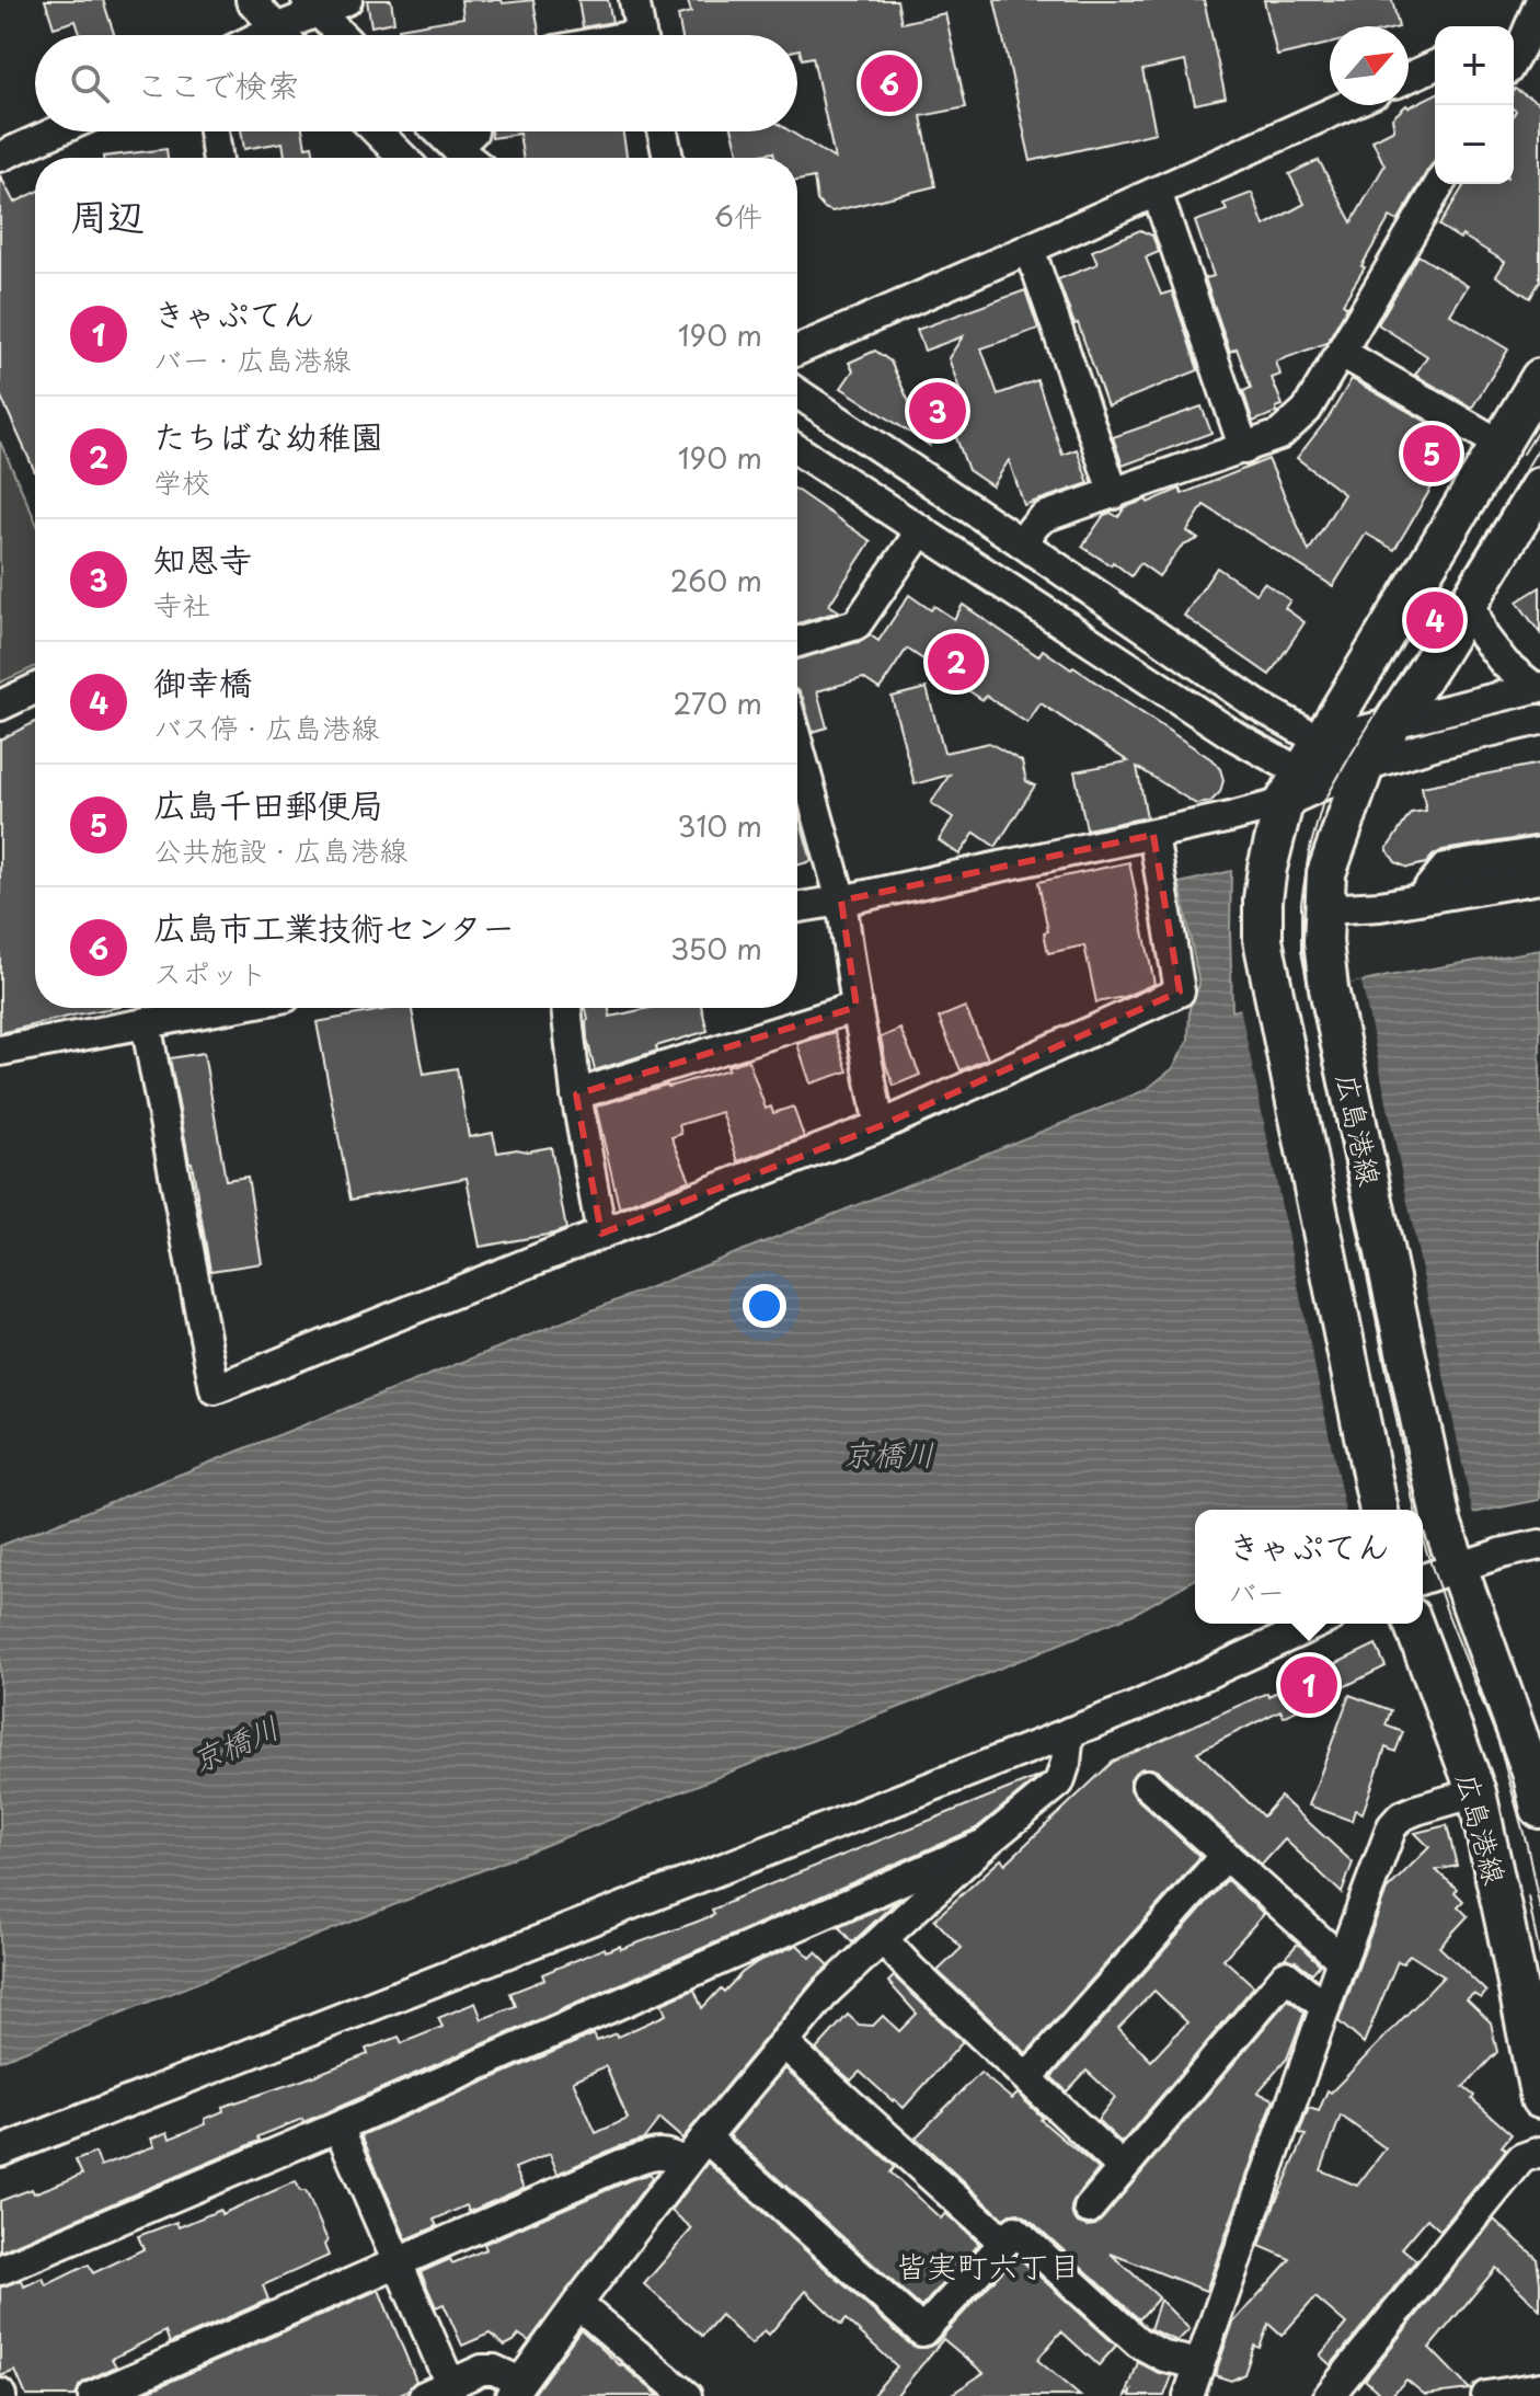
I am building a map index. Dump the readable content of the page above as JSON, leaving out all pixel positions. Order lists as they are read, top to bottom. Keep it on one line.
{"streets":{"main road":["広島港線"]},"districts":["皆実町六丁目"],"water":["京橋川"],"north":"top right","page":{"map_buttons":["+","−"],"search":"ここで検索","pins":["6","3","5","4","2","1"],"heading":["周辺","6件"],"list":[{"mark":"1","name":"きゃぷてん","note":"バー · 広島港線","value":"190 m"},{"mark":"2","name":"たちばな幼稚園","note":"学校","value":"190 m"},{"mark":"3","name":"知恩寺","note":"寺社","value":"260 m"},{"mark":"4","name":"御幸橋","note":"バス停 · 広島港線","value":"270 m"},{"mark":"5","name":"広島千田郵便局","note":"公共施設 · 広島港線","value":"310 m"},{"mark":"6","name":"広島市工業技術センター","note":"スポット","value":"350 m"}],"popup":["きゃぷてん","バー"]}}
